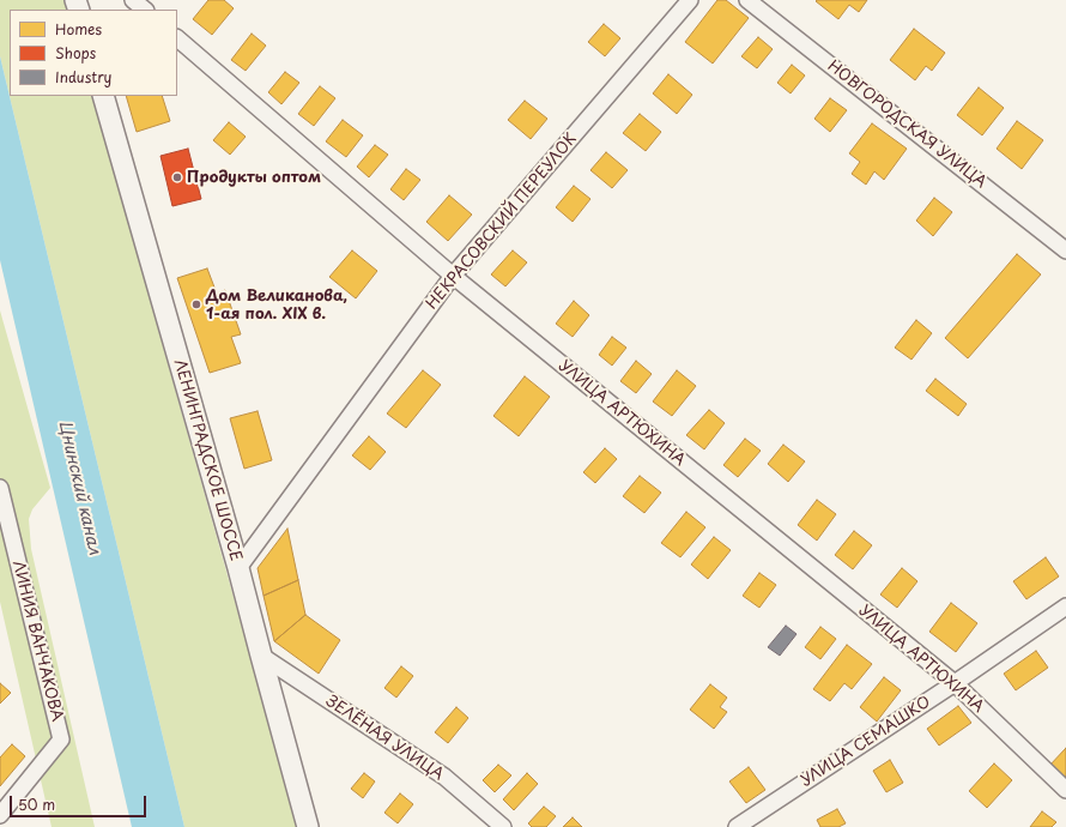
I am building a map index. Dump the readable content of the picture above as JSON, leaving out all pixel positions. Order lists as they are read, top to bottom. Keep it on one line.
{"streets":{"street":["НОВГОРОДСКАЯ УЛИЦА","НЕКРАСОВСКИЙ ПЕРЕУЛОК","УЛИЦА АРТЮХИНА","ЛЕНИНГРАДСКОЕ ШОССЕ","ЛИНИЯ ВАНЧАКОВА","ЗЕЛЁНАЯ УЛИЦА","УЛИЦА СЕМАШКО"]},"crossings":[["НЕКРАСОВСКИЙ ПЕРЕУЛОК","УЛИЦА АРТЮХИНА"],["НЕКРАСОВСКИЙ ПЕРЕУЛОК","ЛЕНИНГРАДСКОЕ ШОССЕ"],["УЛИЦА АРТЮХИНА","УЛИЦА СЕМАШКО"],["ЛЕНИНГРАДСКОЕ ШОССЕ","ЗЕЛЁНАЯ УЛИЦА"]],"water":["Цнинский канал"],"places":["Продукты оптом","Дом Великанова, 1-ая пол. XIX в."],"legend":["Homes","Shops","Industry"],"scale_bar":"50 m"}
